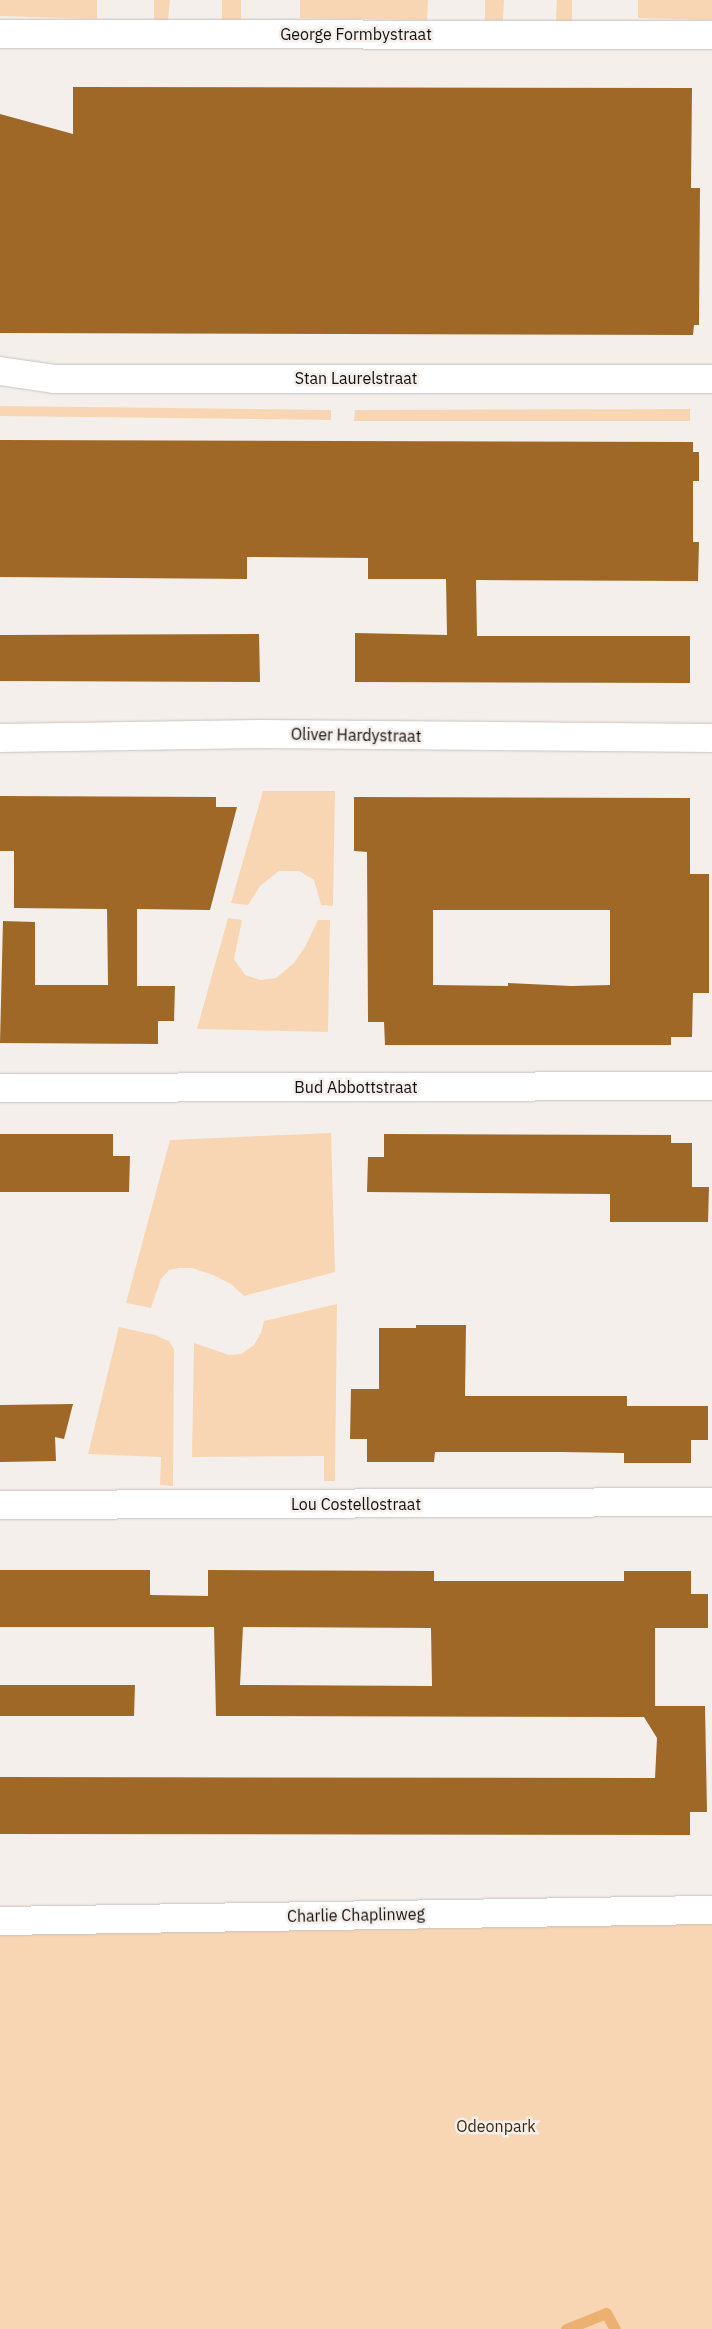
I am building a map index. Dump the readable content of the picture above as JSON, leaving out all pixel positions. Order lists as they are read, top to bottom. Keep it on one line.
{"streets":{"street":["George Formbystraat","Stan Laurelstraat","Oliver Hardystraat","Bud Abbottstraat","Lou Costellostraat","Charlie Chaplinweg"]},"parks":["Odeonpark"]}
